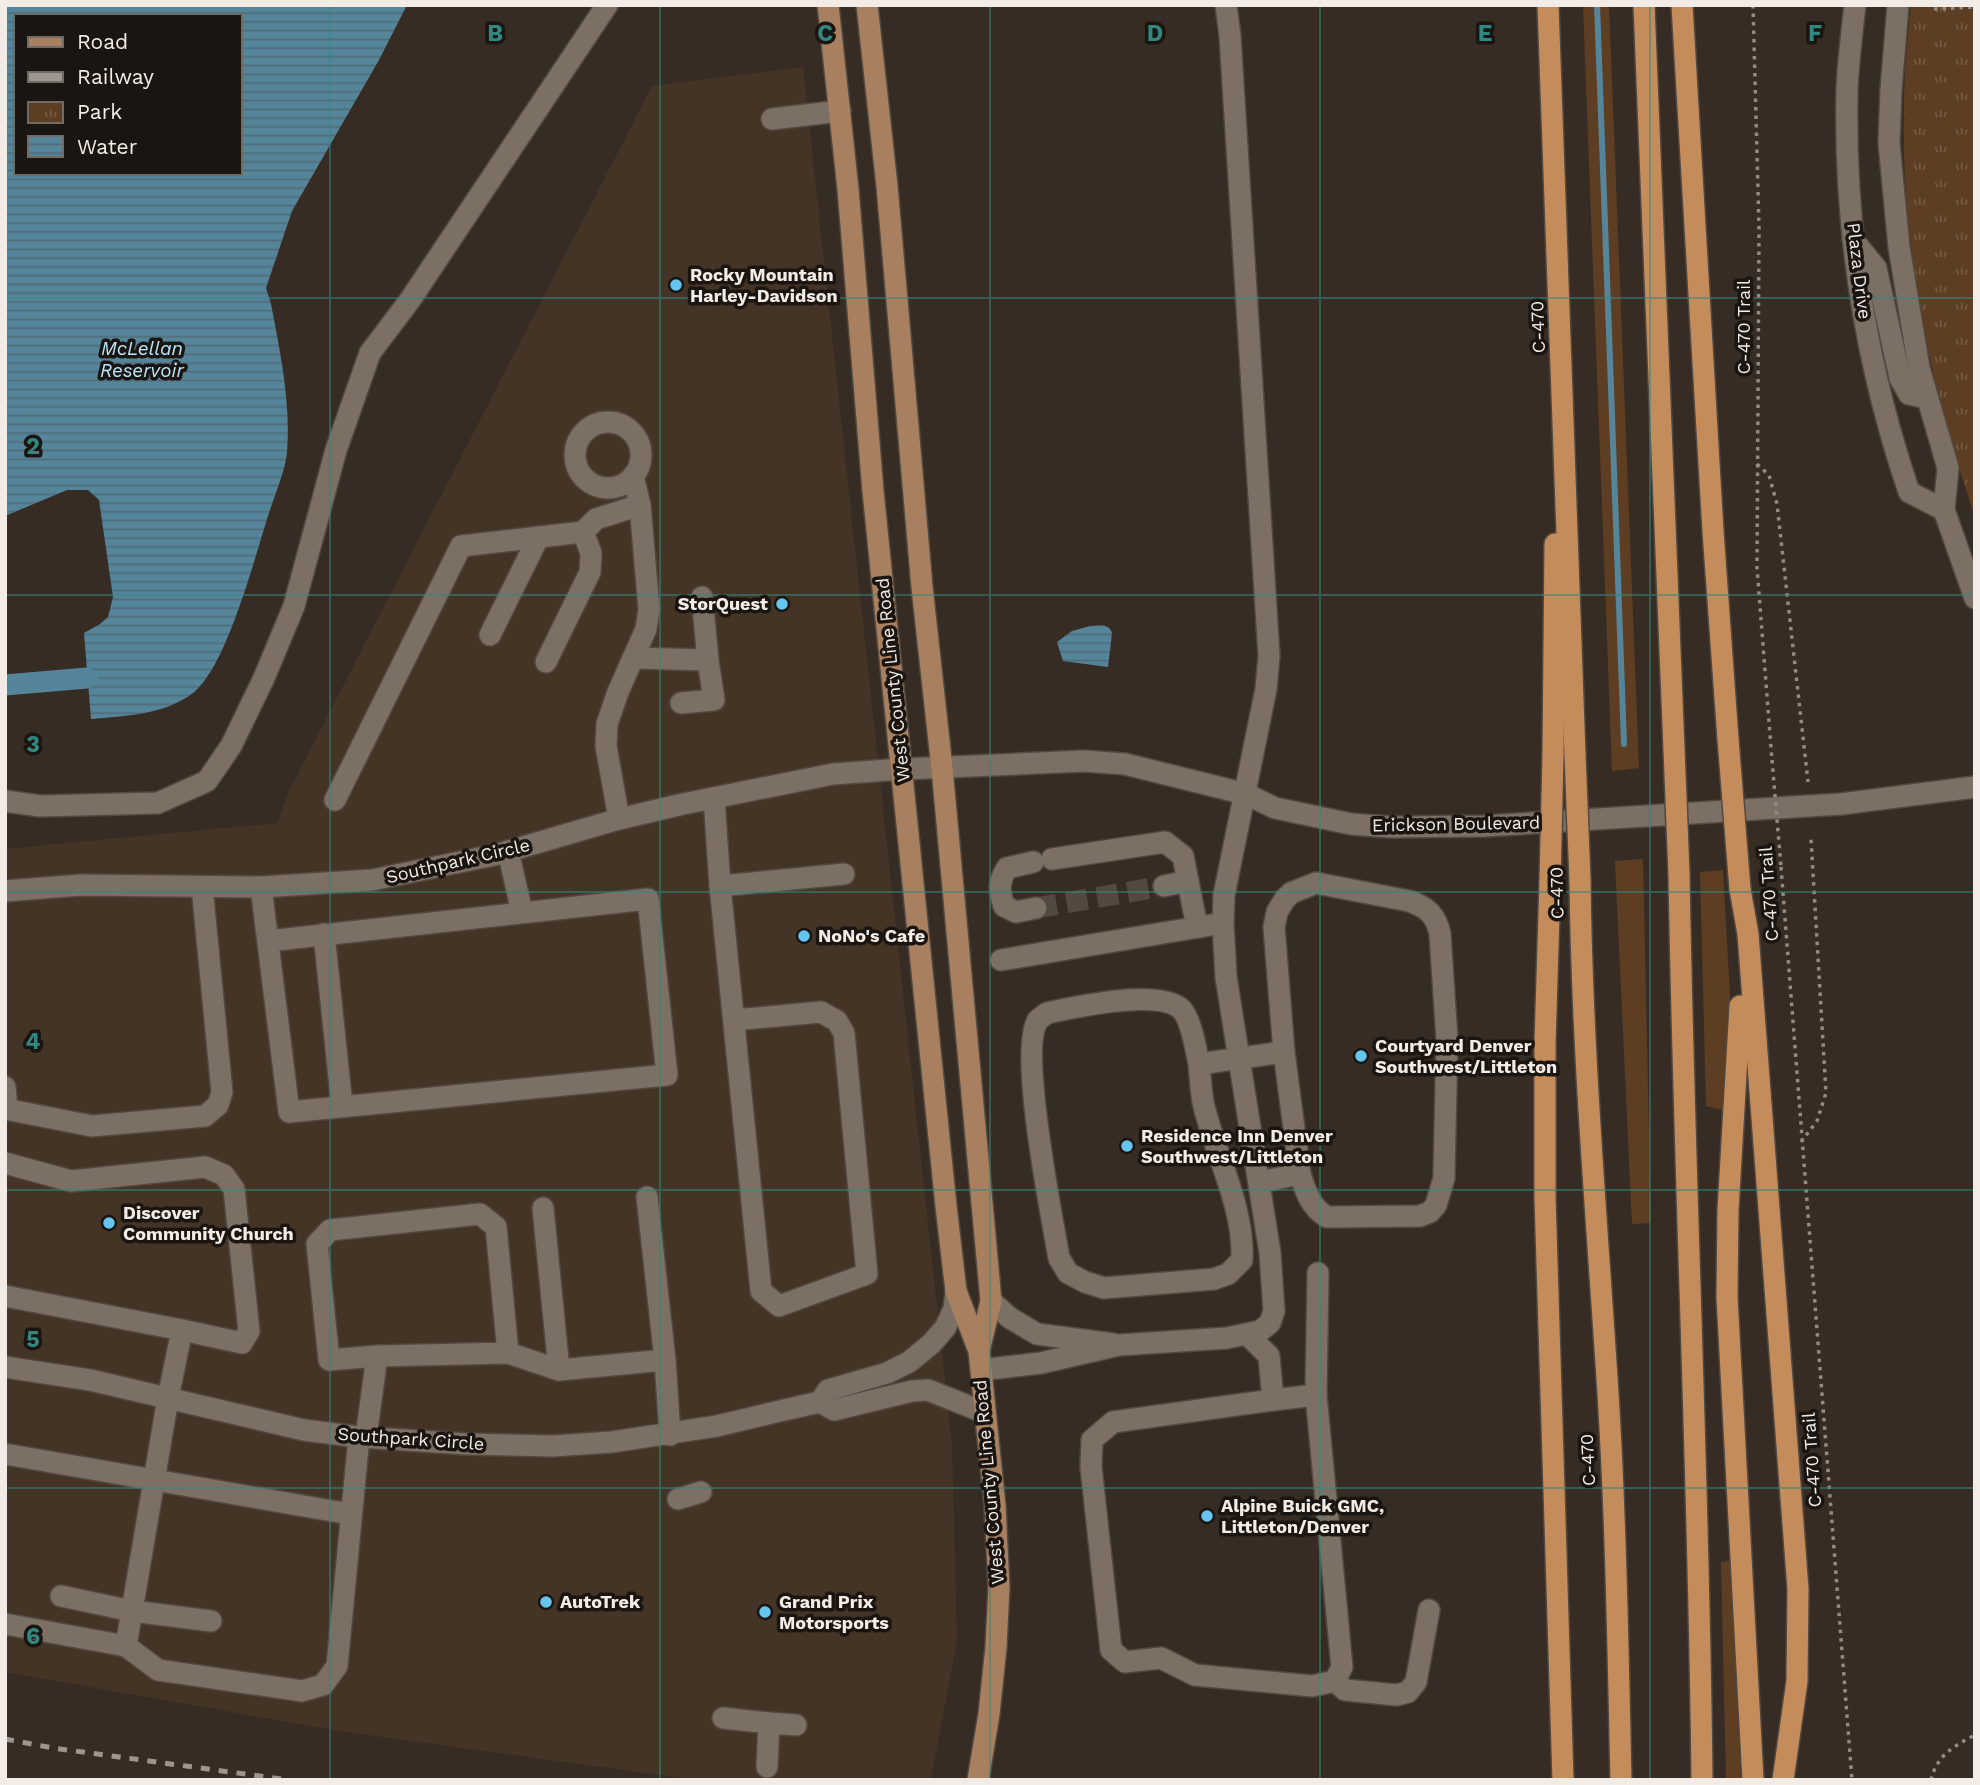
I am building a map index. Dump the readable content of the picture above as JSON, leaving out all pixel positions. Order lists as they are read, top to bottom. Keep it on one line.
{"streets":{"highway":["C-470"],"main road":["West County Line Road"],"street":["Plaza Drive","Erickson Boulevard","Southpark Circle"],"path":["C-470 Trail"]},"crossings":[["West County Line Road","Erickson Boulevard"],["West County Line Road","Southpark Circle"],["Erickson Boulevard","Southpark Circle"]],"water":["McLellan Reservoir"],"places":["Rocky Mountain Harley-Davidson","StorQuest","NoNo's Cafe","Courtyard Denver Southwest/Littleton","Residence Inn Denver Southwest/Littleton","Discover Community Church","Alpine Buick GMC, Littleton/Denver","AutoTrek","Grand Prix Motorsports"],"legend":["Road","Railway","Park","Water"],"grid":{"columns":["B","C","D","E","F"],"rows":["2","3","4","5","6"]}}
